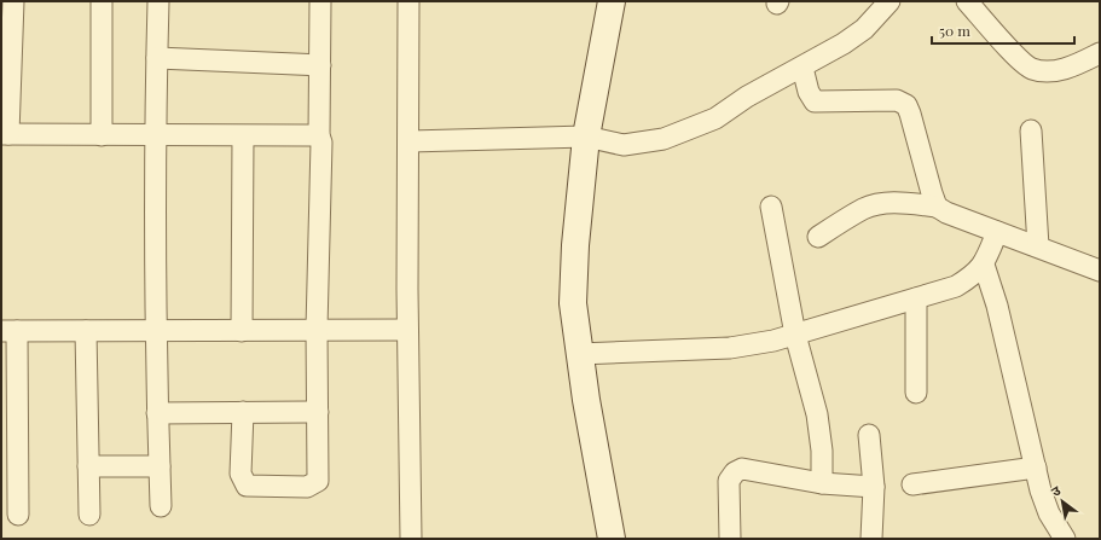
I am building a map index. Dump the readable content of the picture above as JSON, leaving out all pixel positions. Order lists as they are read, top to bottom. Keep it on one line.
{"scale_bar":"50 m","north":"top left"}
